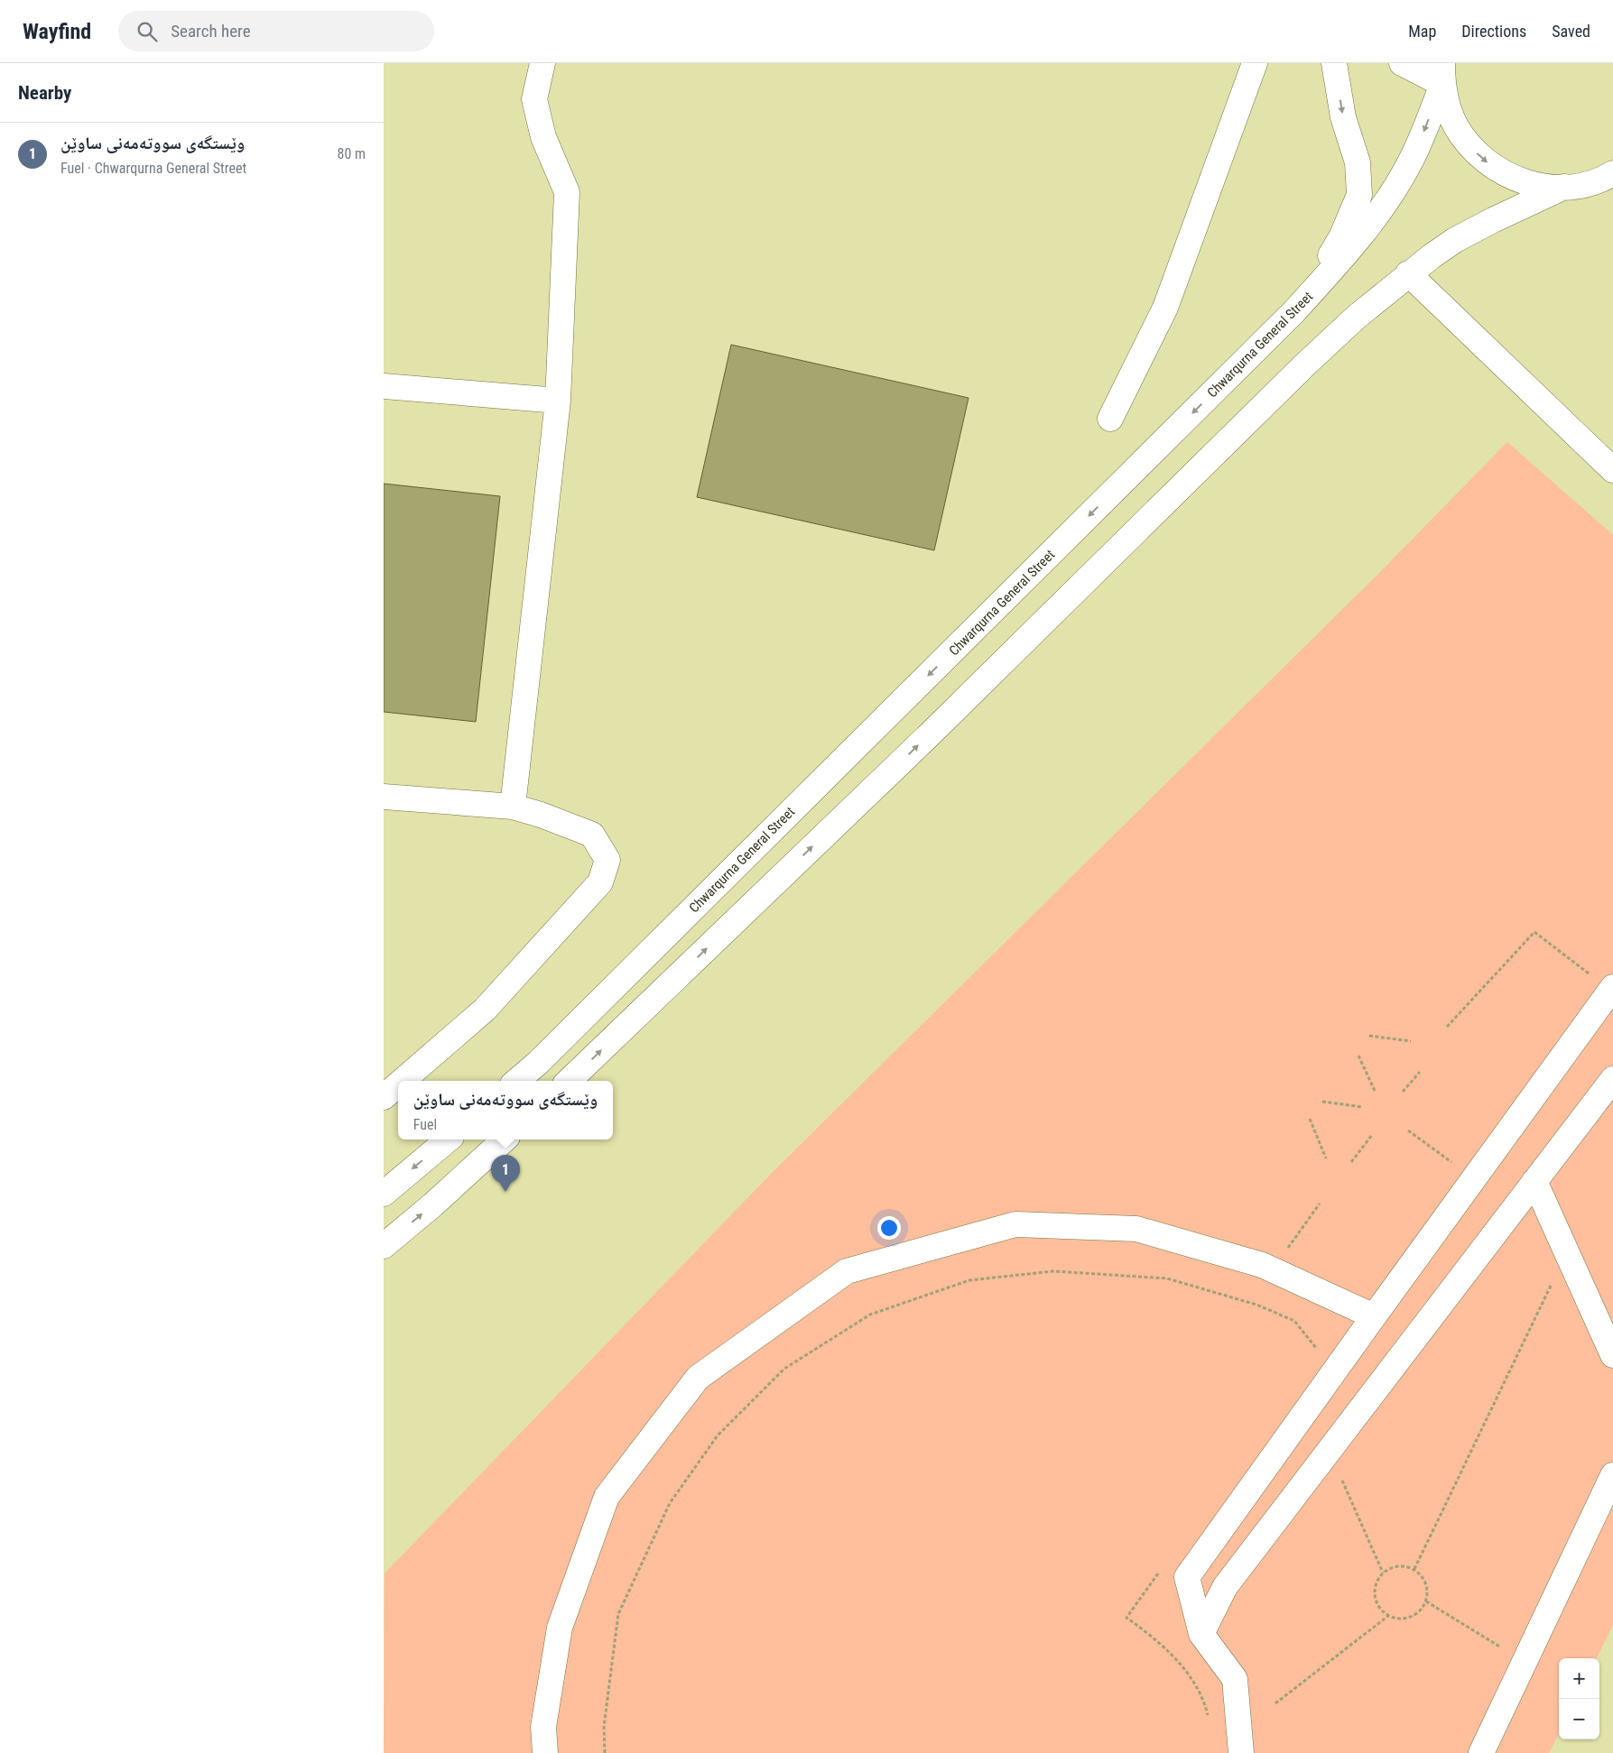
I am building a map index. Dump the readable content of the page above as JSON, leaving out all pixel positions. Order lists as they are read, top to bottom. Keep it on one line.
{"streets":{"main road":["Chwarqurna General Street"]},"page":{"header":"Wayfind","search":"Search here","nav":["Map","Directions","Saved"],"heading":"Nearby","list":[{"mark":"1","name":"وێستگەی سووتەمەنی ساوێن","note":"Fuel · Chwarqurna General Street","value":"80 m"}],"popup":["وێستگەی سووتەمەنی ساوێن","Fuel"],"pins":"1","map_buttons":["+","−"]}}
